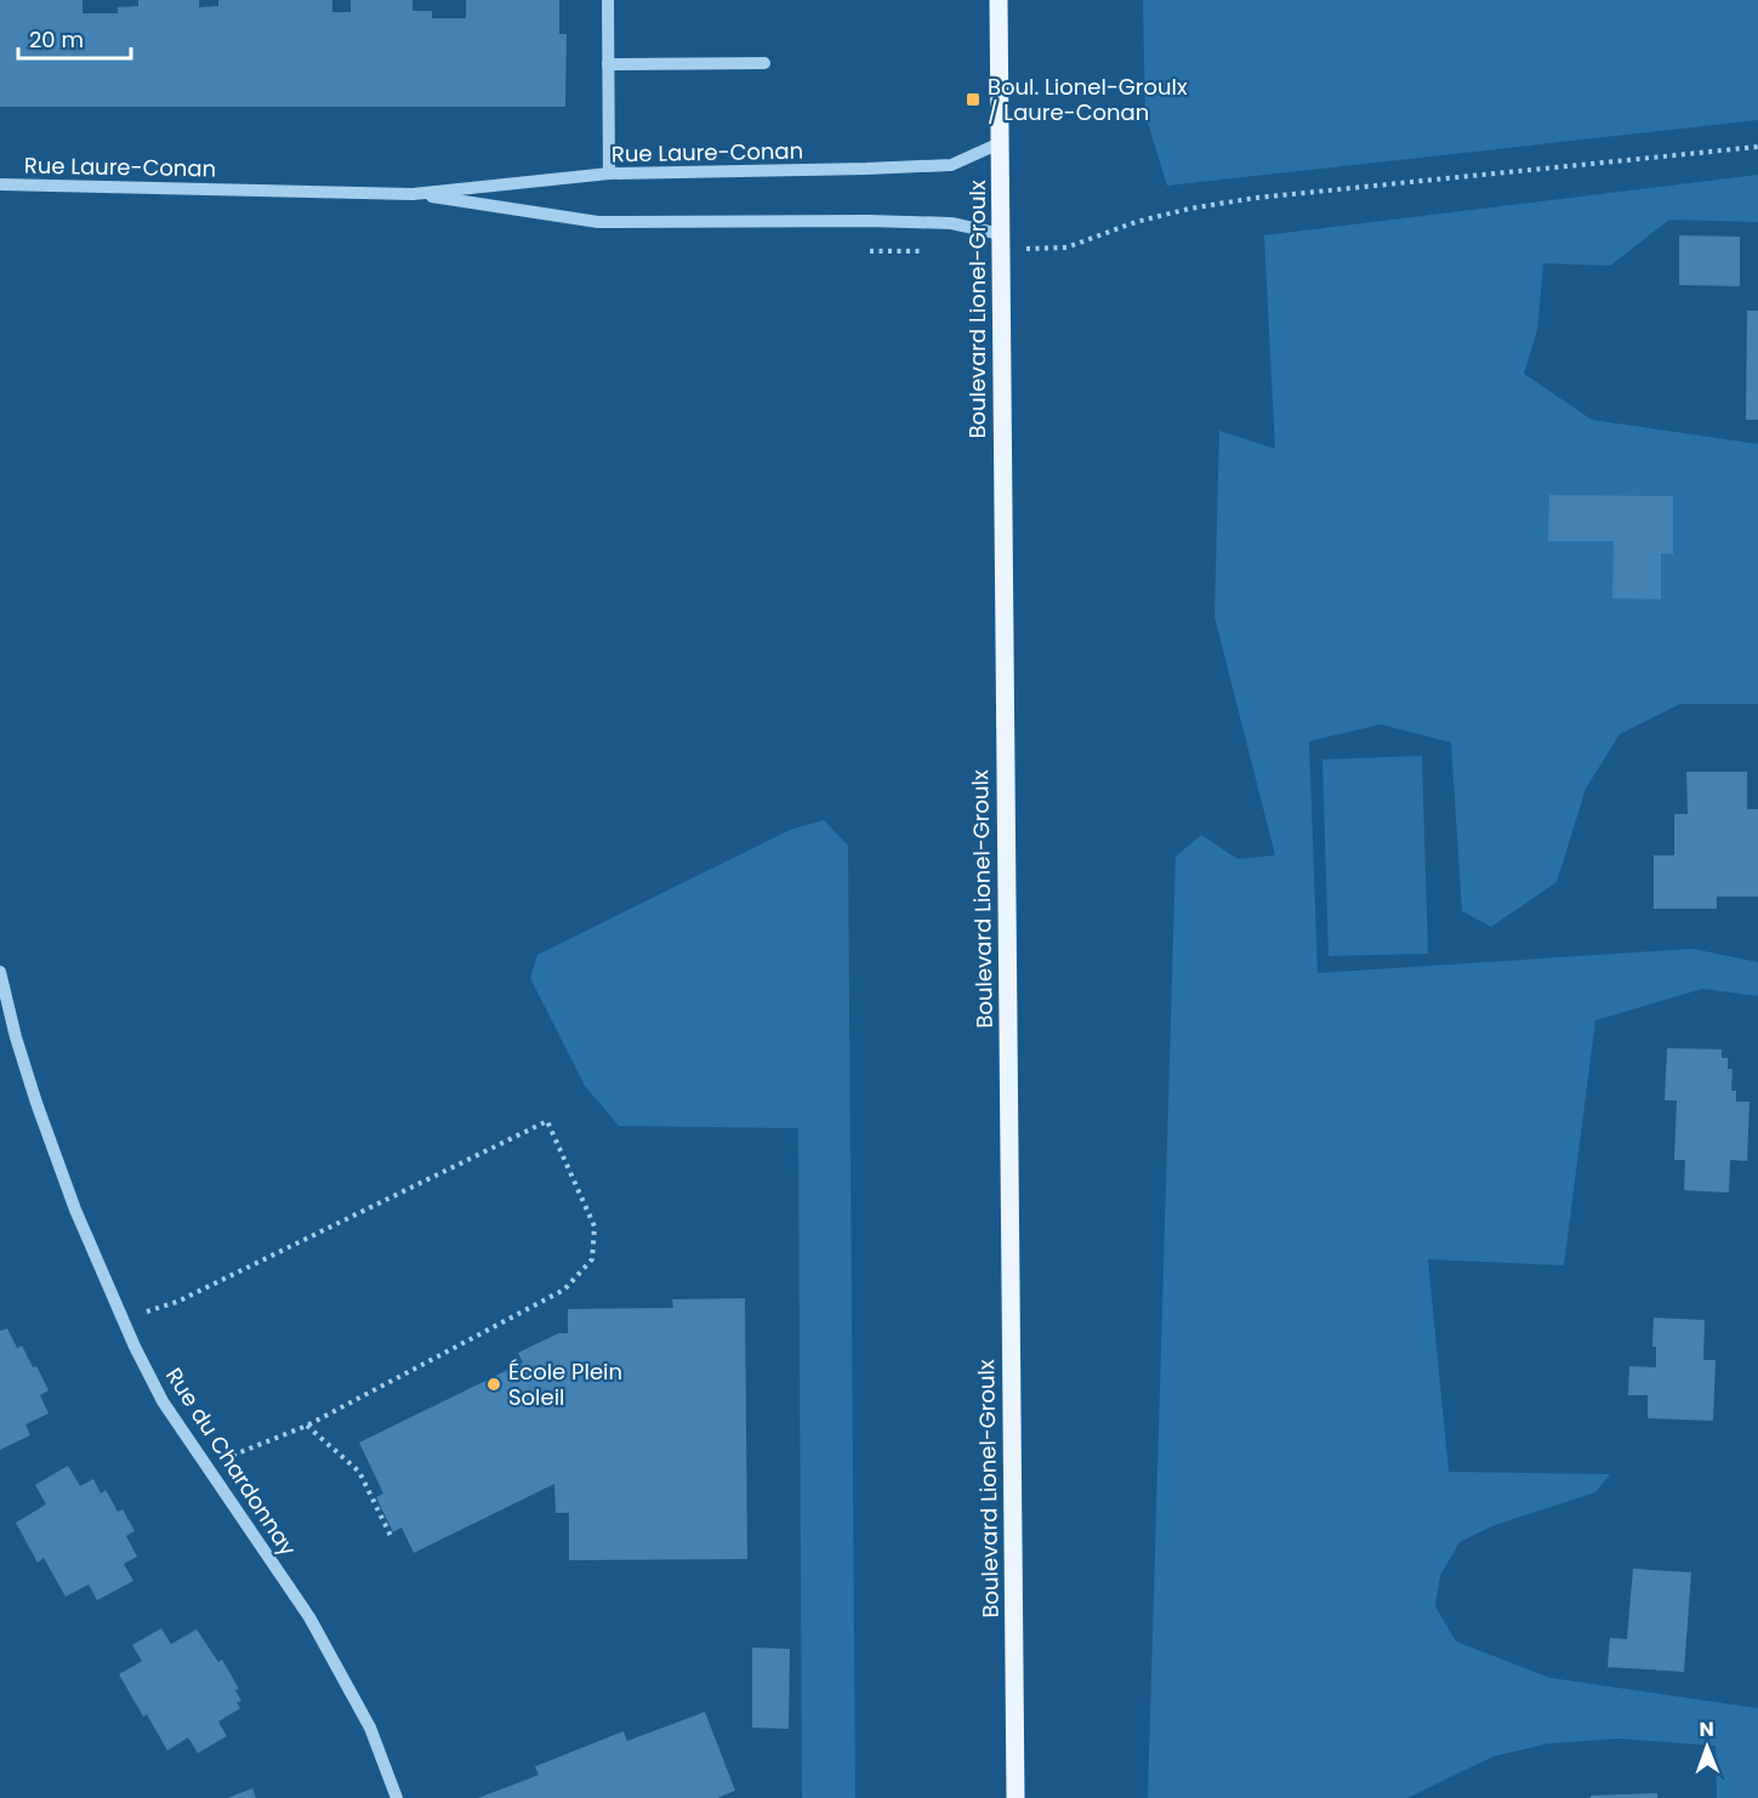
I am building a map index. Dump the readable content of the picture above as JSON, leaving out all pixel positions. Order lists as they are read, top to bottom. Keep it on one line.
{"streets":{"main road":["Boulevard Lionel-Groulx"],"street":["Rue Laure-Conan","Rue du Chardonnay"]},"crossings":[["Rue Laure-Conan","Boulevard Lionel-Groulx"]],"places":{"transit":["Boul. Lionel-Groulx / Laure-Conan"],"other":["École Plein Soleil"]},"scale_bar":"20 m","north":"top"}
